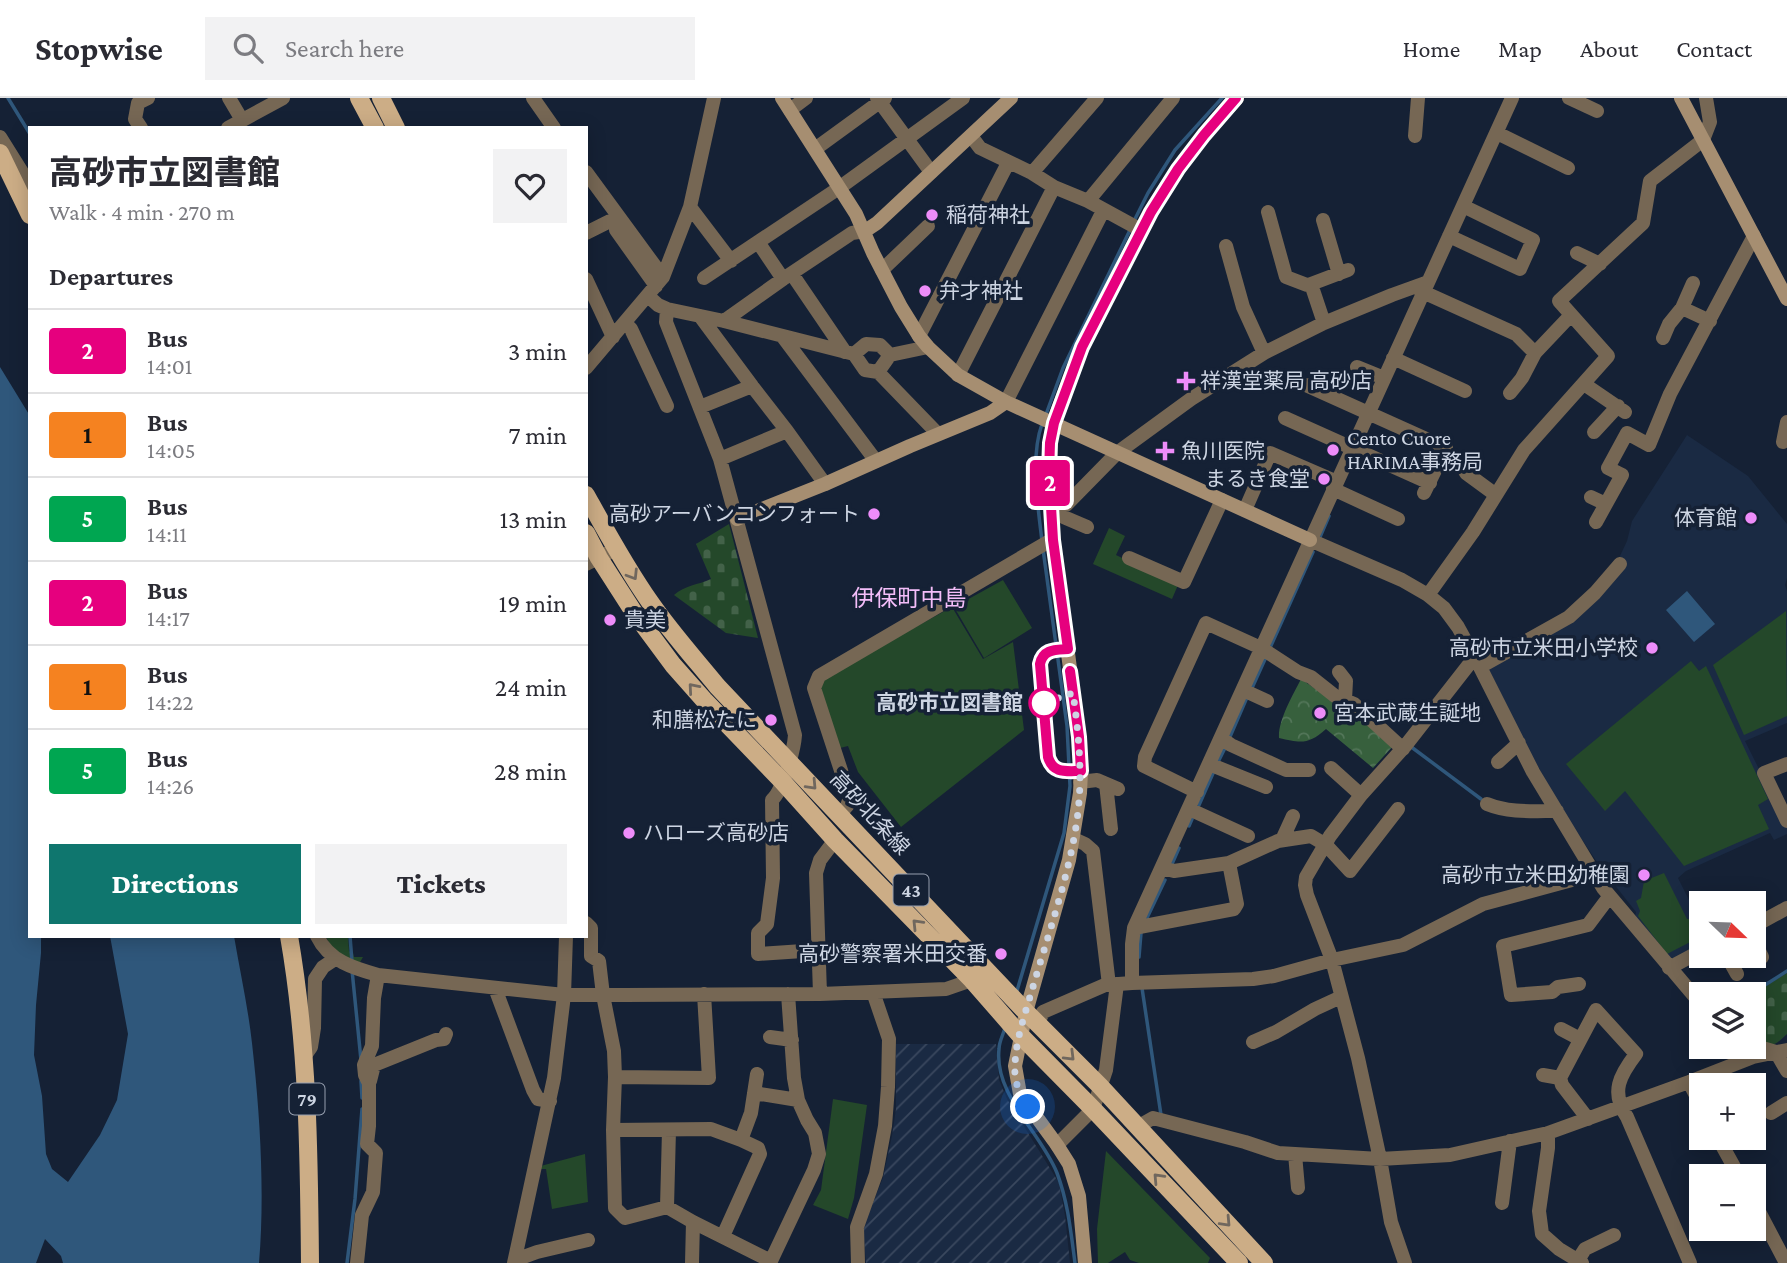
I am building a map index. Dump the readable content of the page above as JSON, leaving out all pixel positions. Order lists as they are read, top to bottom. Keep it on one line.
{"streets":{"main road":["高砂北条線","43","79"]},"districts":["伊保町中島"],"places":{"other":["稲荷神社","弁才神社","Cento Cuore HARIMA事務局","まるき食堂","高砂アーバンコンフォート","体育館","貴美","高砂市立米田小学校","高砂市立図書館","宮本武蔵生誕地","和膳松たに","ハローズ高砂店","高砂市立米田幼稚園","高砂警察署米田交番"],"health":["祥漢堂薬局 高砂店","魚川医院"]},"lines":["bus line 2"],"north":"bottom right","page":{"header":"Stopwise","search":"Search here","nav":["Home","Map","About","Contact"],"on_map":"2","heading":[["高砂市立図書館","Walk · 4 min · 270 m"],"Departures"],"list":[{"mark":"2","name":"Bus","note":"14:01","value":"3 min"},{"mark":"1","name":"Bus","note":"14:05","value":"7 min"},{"mark":"5","name":"Bus","note":"14:11","value":"13 min"},{"mark":"2","name":"Bus","note":"14:17","value":"19 min"},{"mark":"1","name":"Bus","note":"14:22","value":"24 min"},{"mark":"5","name":"Bus","note":"14:26","value":"28 min"}],"buttons":["Directions","Tickets"],"map_buttons":["+","−"]}}
